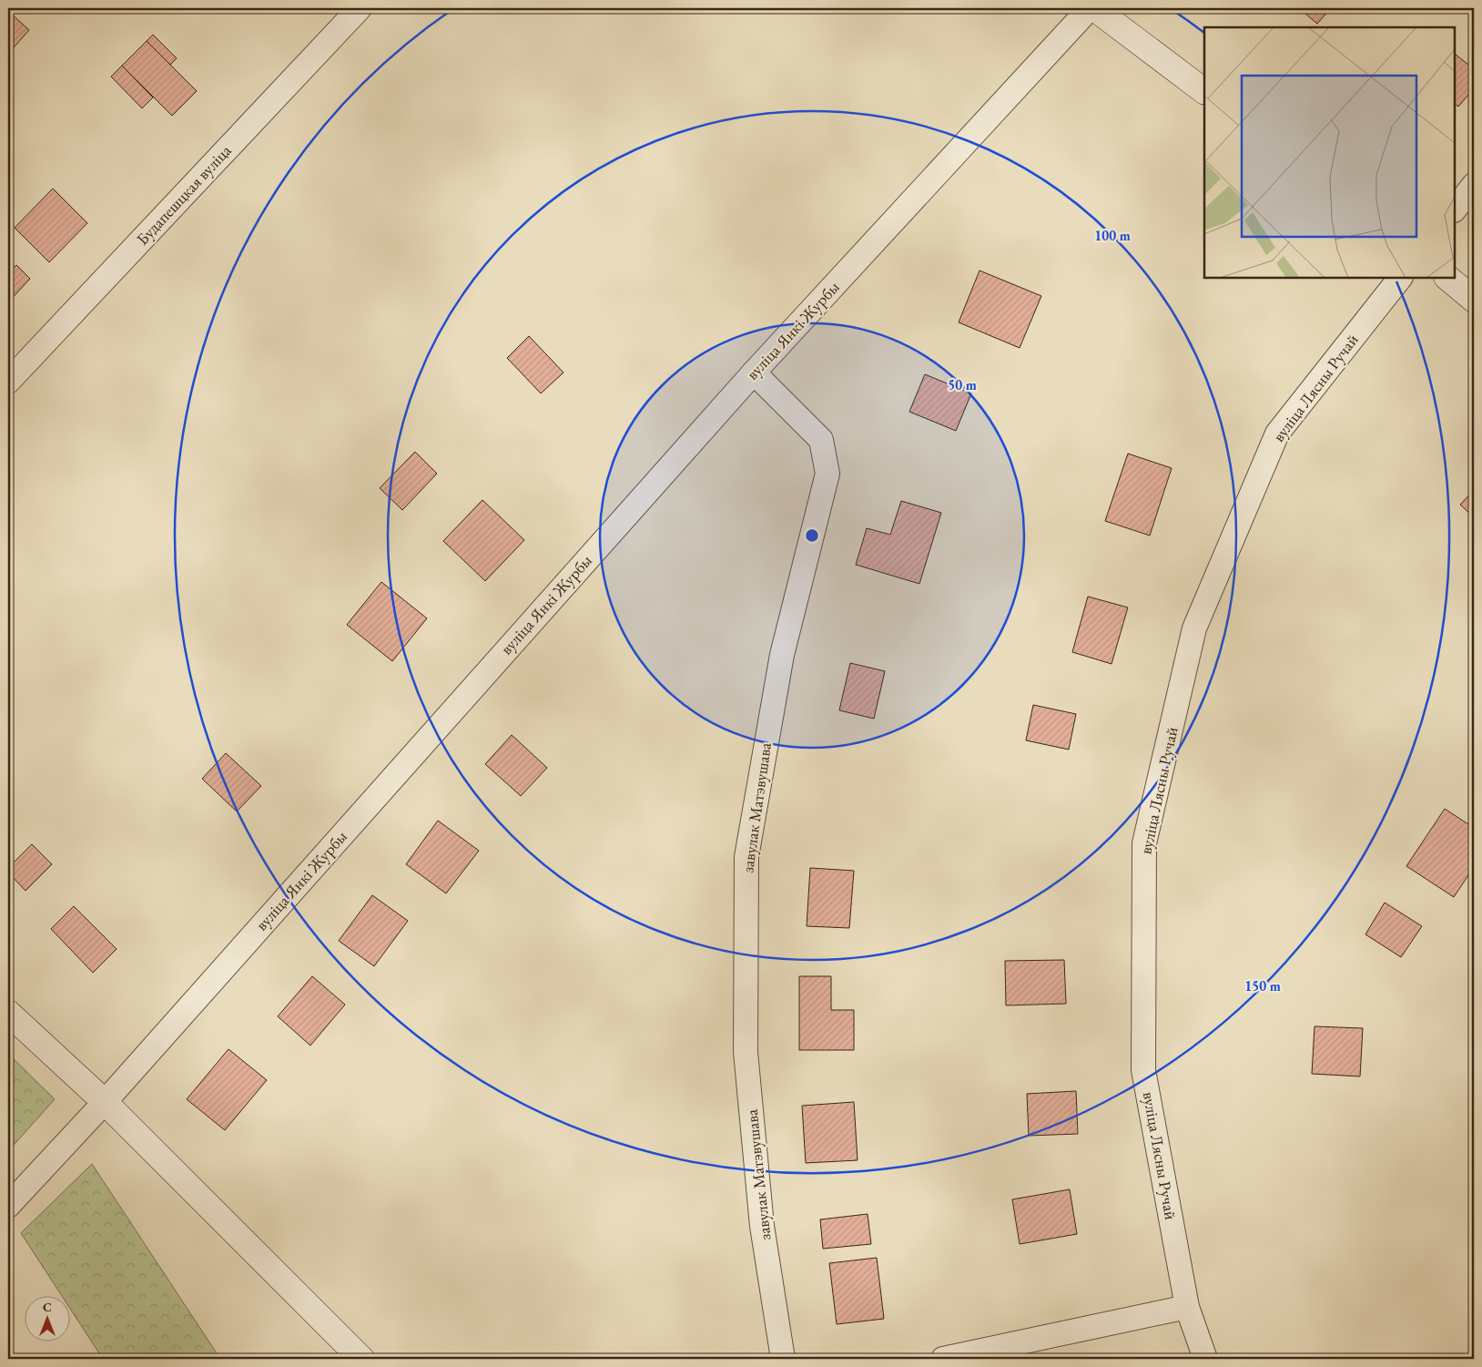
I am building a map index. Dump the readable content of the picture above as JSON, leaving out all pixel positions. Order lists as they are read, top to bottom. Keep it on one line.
{"streets":{"street":["Будапешцкая вуліца","вуліца Янкі Журбы","вуліца Лясны Ручай","завулак Матэвушава"]},"crossings":[["вуліца Янкі Журбы","завулак Матэвушава"]],"north":"top","rings":["100 m","50 m","150 m"]}
